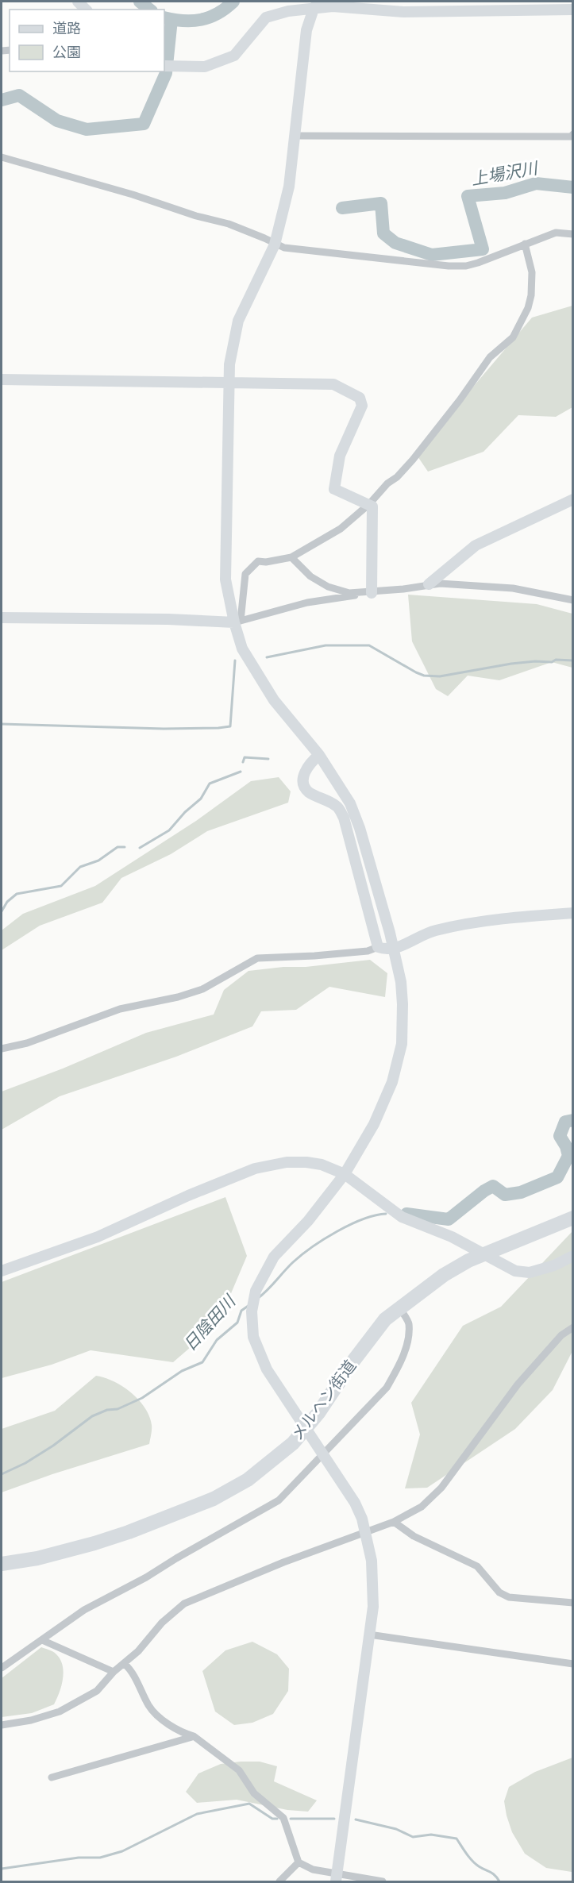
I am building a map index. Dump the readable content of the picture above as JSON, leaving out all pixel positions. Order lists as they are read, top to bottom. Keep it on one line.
{"streets":{"highway":["メルヘン街道"]},"water":["上場沢川","日陰田川"],"legend":["道路","公園"]}
